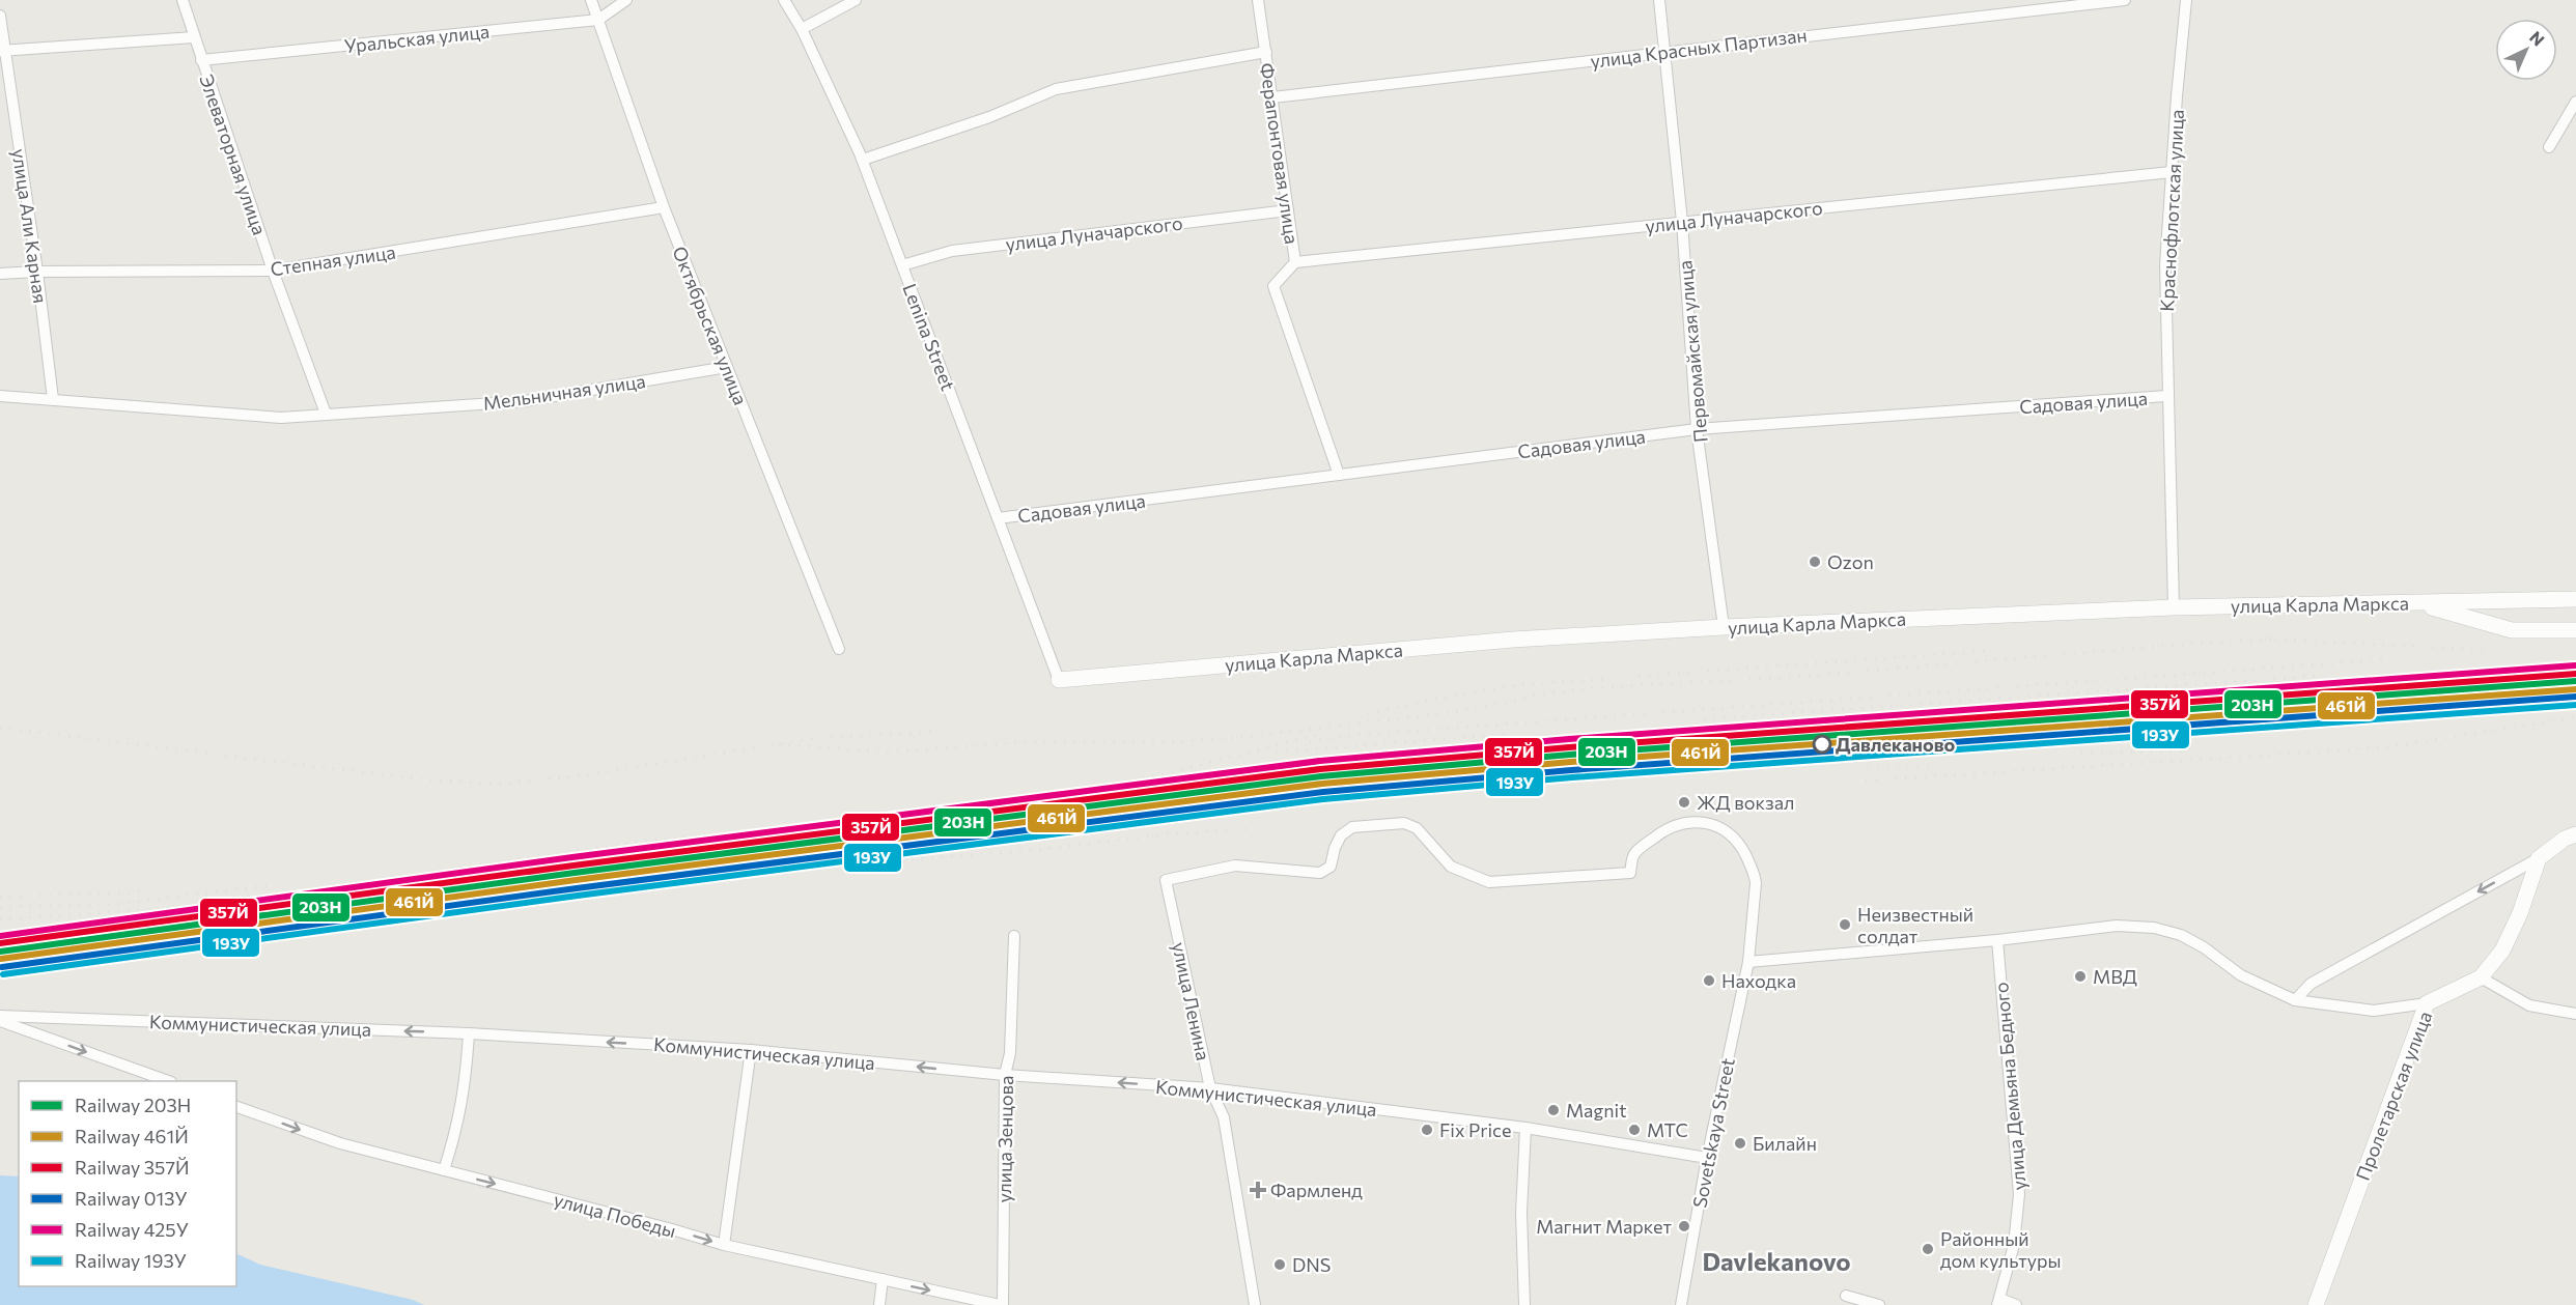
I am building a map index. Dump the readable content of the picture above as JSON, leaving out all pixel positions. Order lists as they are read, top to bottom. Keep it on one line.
{"streets":{"street":["Уральская улица","улица Красных Партизан","Ферапонтовая улица","Элеваторная улица","Краснофлотская улица","улица Луначарского","улица Али Карная","Степная улица","Октябрьская улица","Lenina Street","Первомайская улица","Мельничная улица","Садовая улица","улица Карла Маркса","улица Ленина","Коммунистическая улица","улица Демьяна Бедного","Пролетарская улица","Sovetskaya Street","улица Зенцова","улица Победы"]},"crossings":[["Уральская улица","Элеваторная улица"],["Уральская улица","Октябрьская улица"],["улица Красных Партизан","Ферапонтовая улица"],["улица Красных Партизан","Первомайская улица"],["Ферапонтовая улица","улица Луначарского"],["Ферапонтовая улица","Садовая улица"],["Элеваторная улица","Степная улица"],["Элеваторная улица","Мельничная улица"],["Краснофлотская улица","улица Луначарского"],["Краснофлотская улица","Садовая улица"],["Краснофлотская улица","улица Карла Маркса"],["улица Луначарского","Lenina Street"],["улица Луначарского","Первомайская улица"],["улица Али Карная","Степная улица"],["Степная улица","Октябрьская улица"],["Октябрьская улица","Мельничная улица"],["Lenina Street","Садовая улица"],["Lenina Street","улица Карла Маркса"],["Первомайская улица","Садовая улица"],["Первомайская улица","улица Карла Маркса"],["улица Ленина","Коммунистическая улица"],["улица Ленина","Sovetskaya Street"],["Коммунистическая улица","Sovetskaya Street"],["Коммунистическая улица","улица Зенцова"],["улица Зенцова","улица Победы"]],"one_way":["Коммунистическая улица","улица Победы"],"districts":["Davlekanovo"],"places":{"other":["Ozon","Давлеканово","ЖД вокзал","Неизвестный солдат","МВД","Находка","Magnit","Fix Price","МТС","Билайн","Магнит Маркет","Районный дом культуры","DNS"],"health":["Фармленд"]},"lines":["rail line 425У","rail line 357Й","rail line 203Н","rail line 461Й","rail line 013У","rail line 193У"],"legend":["Railway 203Н","Railway 461Й","Railway 357Й","Railway 013У","Railway 425У","Railway 193У"],"north":"top right"}
